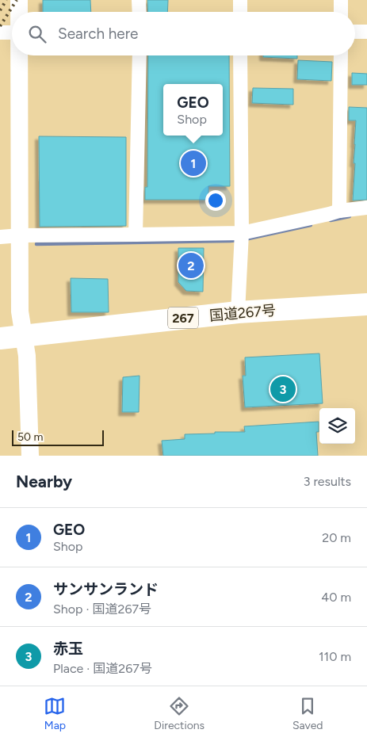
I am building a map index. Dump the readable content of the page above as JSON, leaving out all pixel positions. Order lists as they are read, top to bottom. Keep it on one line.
{"streets":{"highway":["国道267号","267"]},"scale_bar":"50 m","page":{"search":"Search here","popup":["GEO","Shop"],"pins":["1","2","3"],"scale":"50 m","heading":["Nearby","3 results"],"list":[{"mark":"1","name":"GEO","note":"Shop","value":"20 m"},{"mark":"2","name":"サンサンランド","note":"Shop · 国道267号","value":"40 m"},{"mark":"3","name":"赤玉","note":"Place · 国道267号","value":"110 m"}],"nav":["Map","Directions","Saved"]}}
